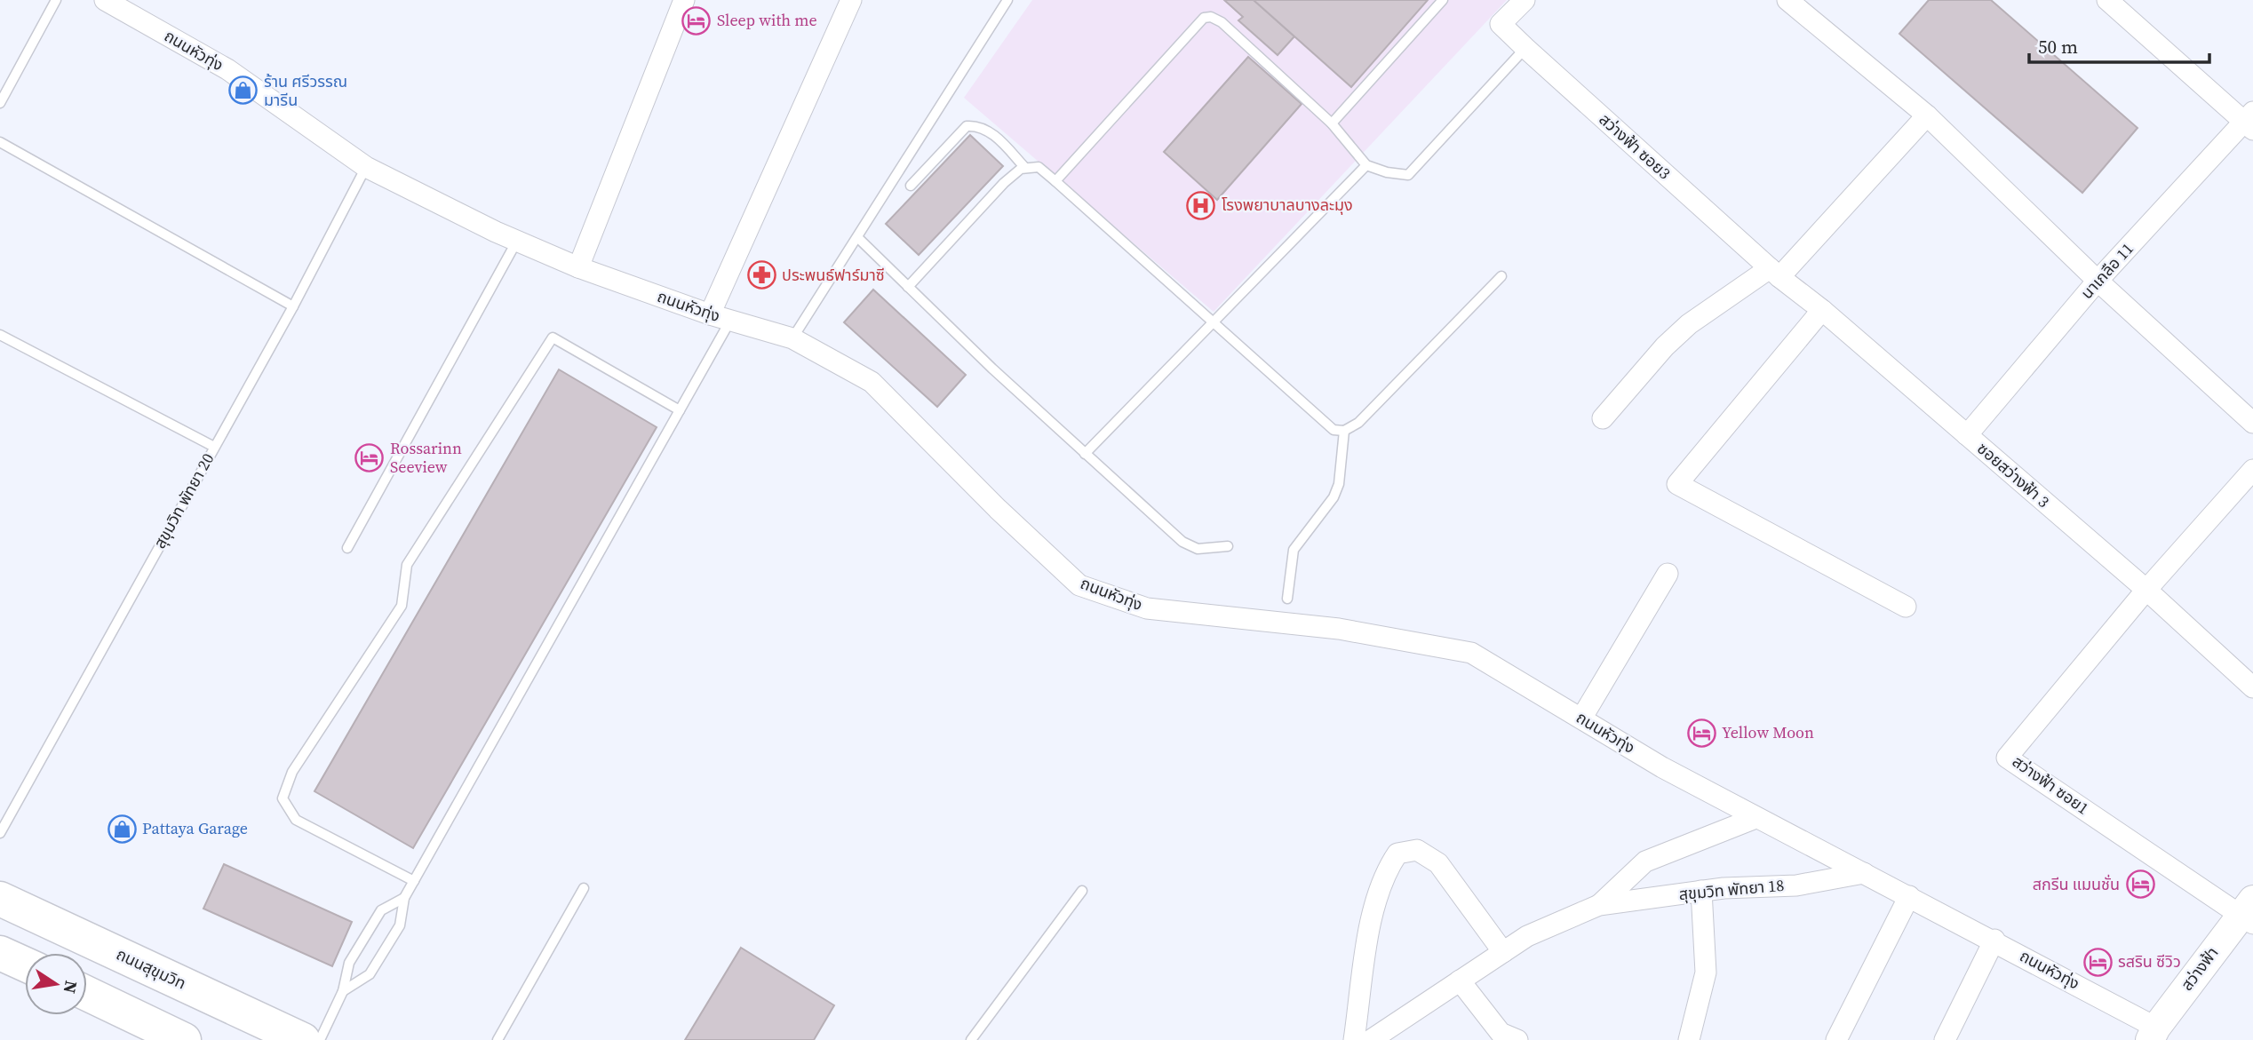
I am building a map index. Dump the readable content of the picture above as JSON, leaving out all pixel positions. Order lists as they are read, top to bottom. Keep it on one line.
{"streets":{"highway":["ถนนสุขุมวิท"],"street":["ถนนหัวทุ่ง","สว่างฟ้า ซอย3","นาเกลือ 11","ซอยสว่างฟ้า 3","สว่างฟ้า ซอย1","สุขุมวิท พัทยา 18","สว่างฟ้า"],"lane":["สุขุมวิท พัทยา 20"]},"crossings":[["ถนนหัวทุ่ง","สุขุมวิท พัทยา 20"],["ถนนหัวทุ่ง","สุขุมวิท พัทยา 18"],["ถนนหัวทุ่ง","สว่างฟ้า"],["สว่างฟ้า ซอย3","ซอยสว่างฟ้า 3"],["นาเกลือ 11","ซอยสว่างฟ้า 3"],["ซอยสว่างฟ้า 3","สว่างฟ้า ซอย1"],["สว่างฟ้า ซอย1","สว่างฟ้า"]],"places":{"hotel":["Sleep with me","Rossarinn Seeview","Yellow Moon","สกรีน แมนชั่น","รสริน ซีวิว"],"shop":["ร้าน ศรีวรรณ มารีน","Pattaya Garage"],"hospital":["โรงพยาบาลบางละมุง"],"pharmacy":["ประพนธ์ฟาร์มาซี"]},"scale_bar":"50 m","north":"right"}
